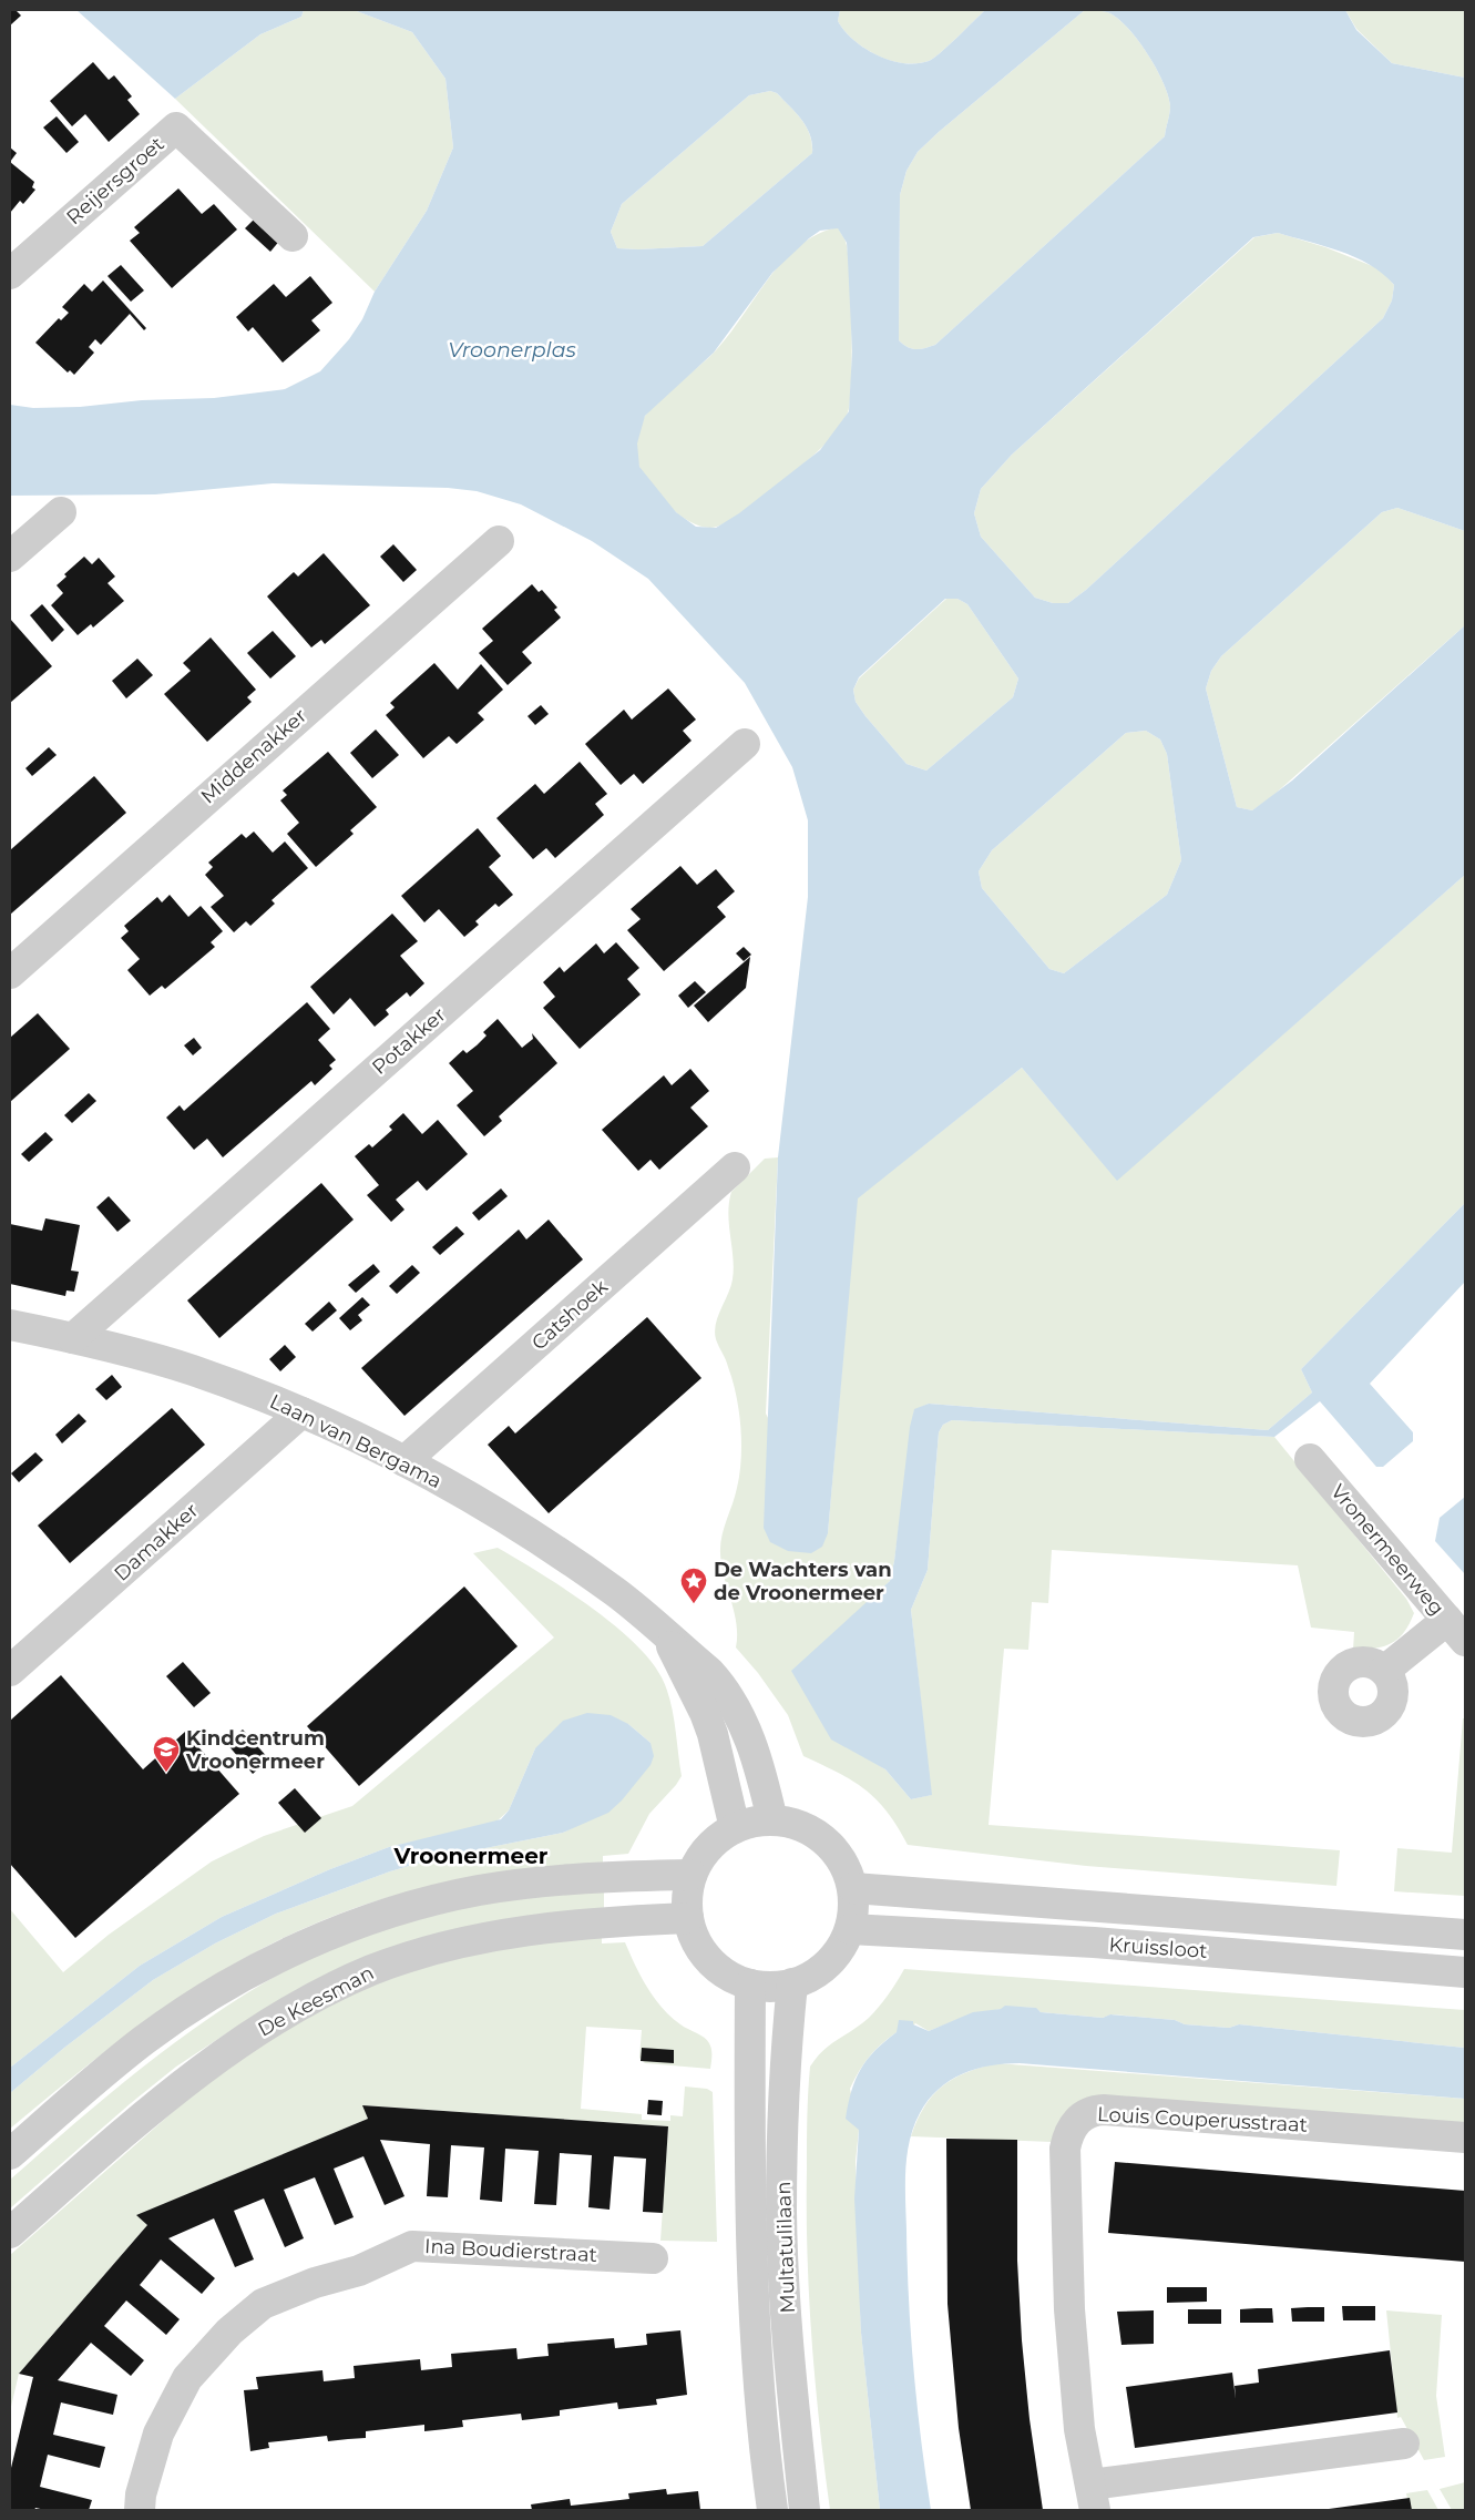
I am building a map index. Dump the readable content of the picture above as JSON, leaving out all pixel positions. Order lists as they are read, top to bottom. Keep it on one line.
{"streets":{"street":["Reijersgroet","Middenakker","Potakker","Catshoek","Laan van Bergama","Damakker","Vronermeerweg","Kruissloot","De Keesman","Louis Couperusstraat","Multatulilaan","Ina Boudierstraat"]},"crossings":[["Potakker","Laan van Bergama"],["Catshoek","Laan van Bergama"],["Laan van Bergama","Damakker"],["Laan van Bergama","Kruissloot"],["Laan van Bergama","De Keesman"],["Laan van Bergama","Multatulilaan"],["Kruissloot","De Keesman"],["Kruissloot","Multatulilaan"],["De Keesman","Multatulilaan"]],"districts":["Vroonermeer"],"water":["Vroonerplas"],"places":{"place":["De Wachters van de Vroonermeer"],"school or university":["Kindcentrum Vroonermeer"]}}
